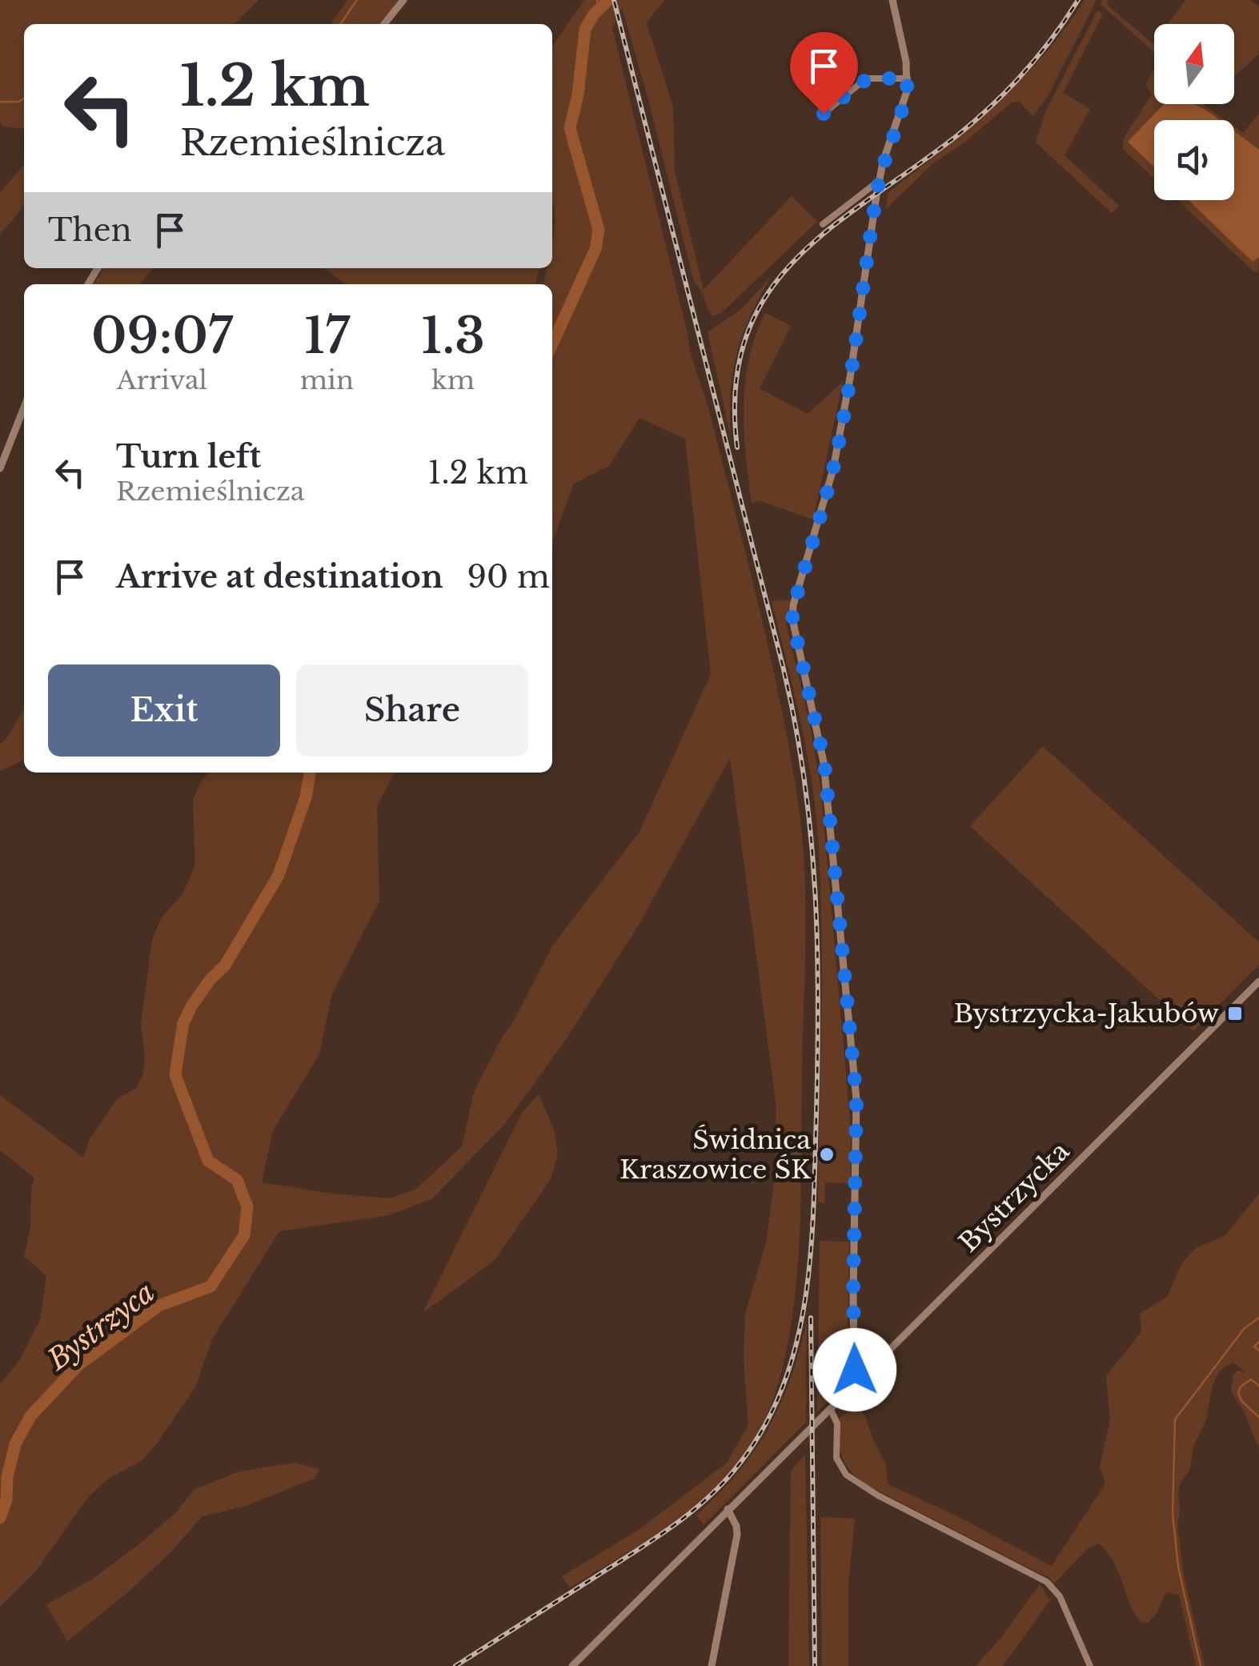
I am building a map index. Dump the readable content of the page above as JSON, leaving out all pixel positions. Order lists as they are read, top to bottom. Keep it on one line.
{"streets":{"street":["Bystrzycka"]},"water":["Bystrzyca"],"places":{"transit":["Bystrzycka-Jakubów"],"other":["Świdnica Kraszowice ŚK"]},"north":"top","page":{"turn":["1.2 km","Rzemieślnicza"],"then":"Then","eta":["09:07","Arrival","17","min","1.3","km"],"list":[{"name":"Turn left","note":"Rzemieślnicza","value":"1.2 km"},{"name":"Arrive at destination","value":"90 m"}],"buttons":["Exit","Share"]}}
